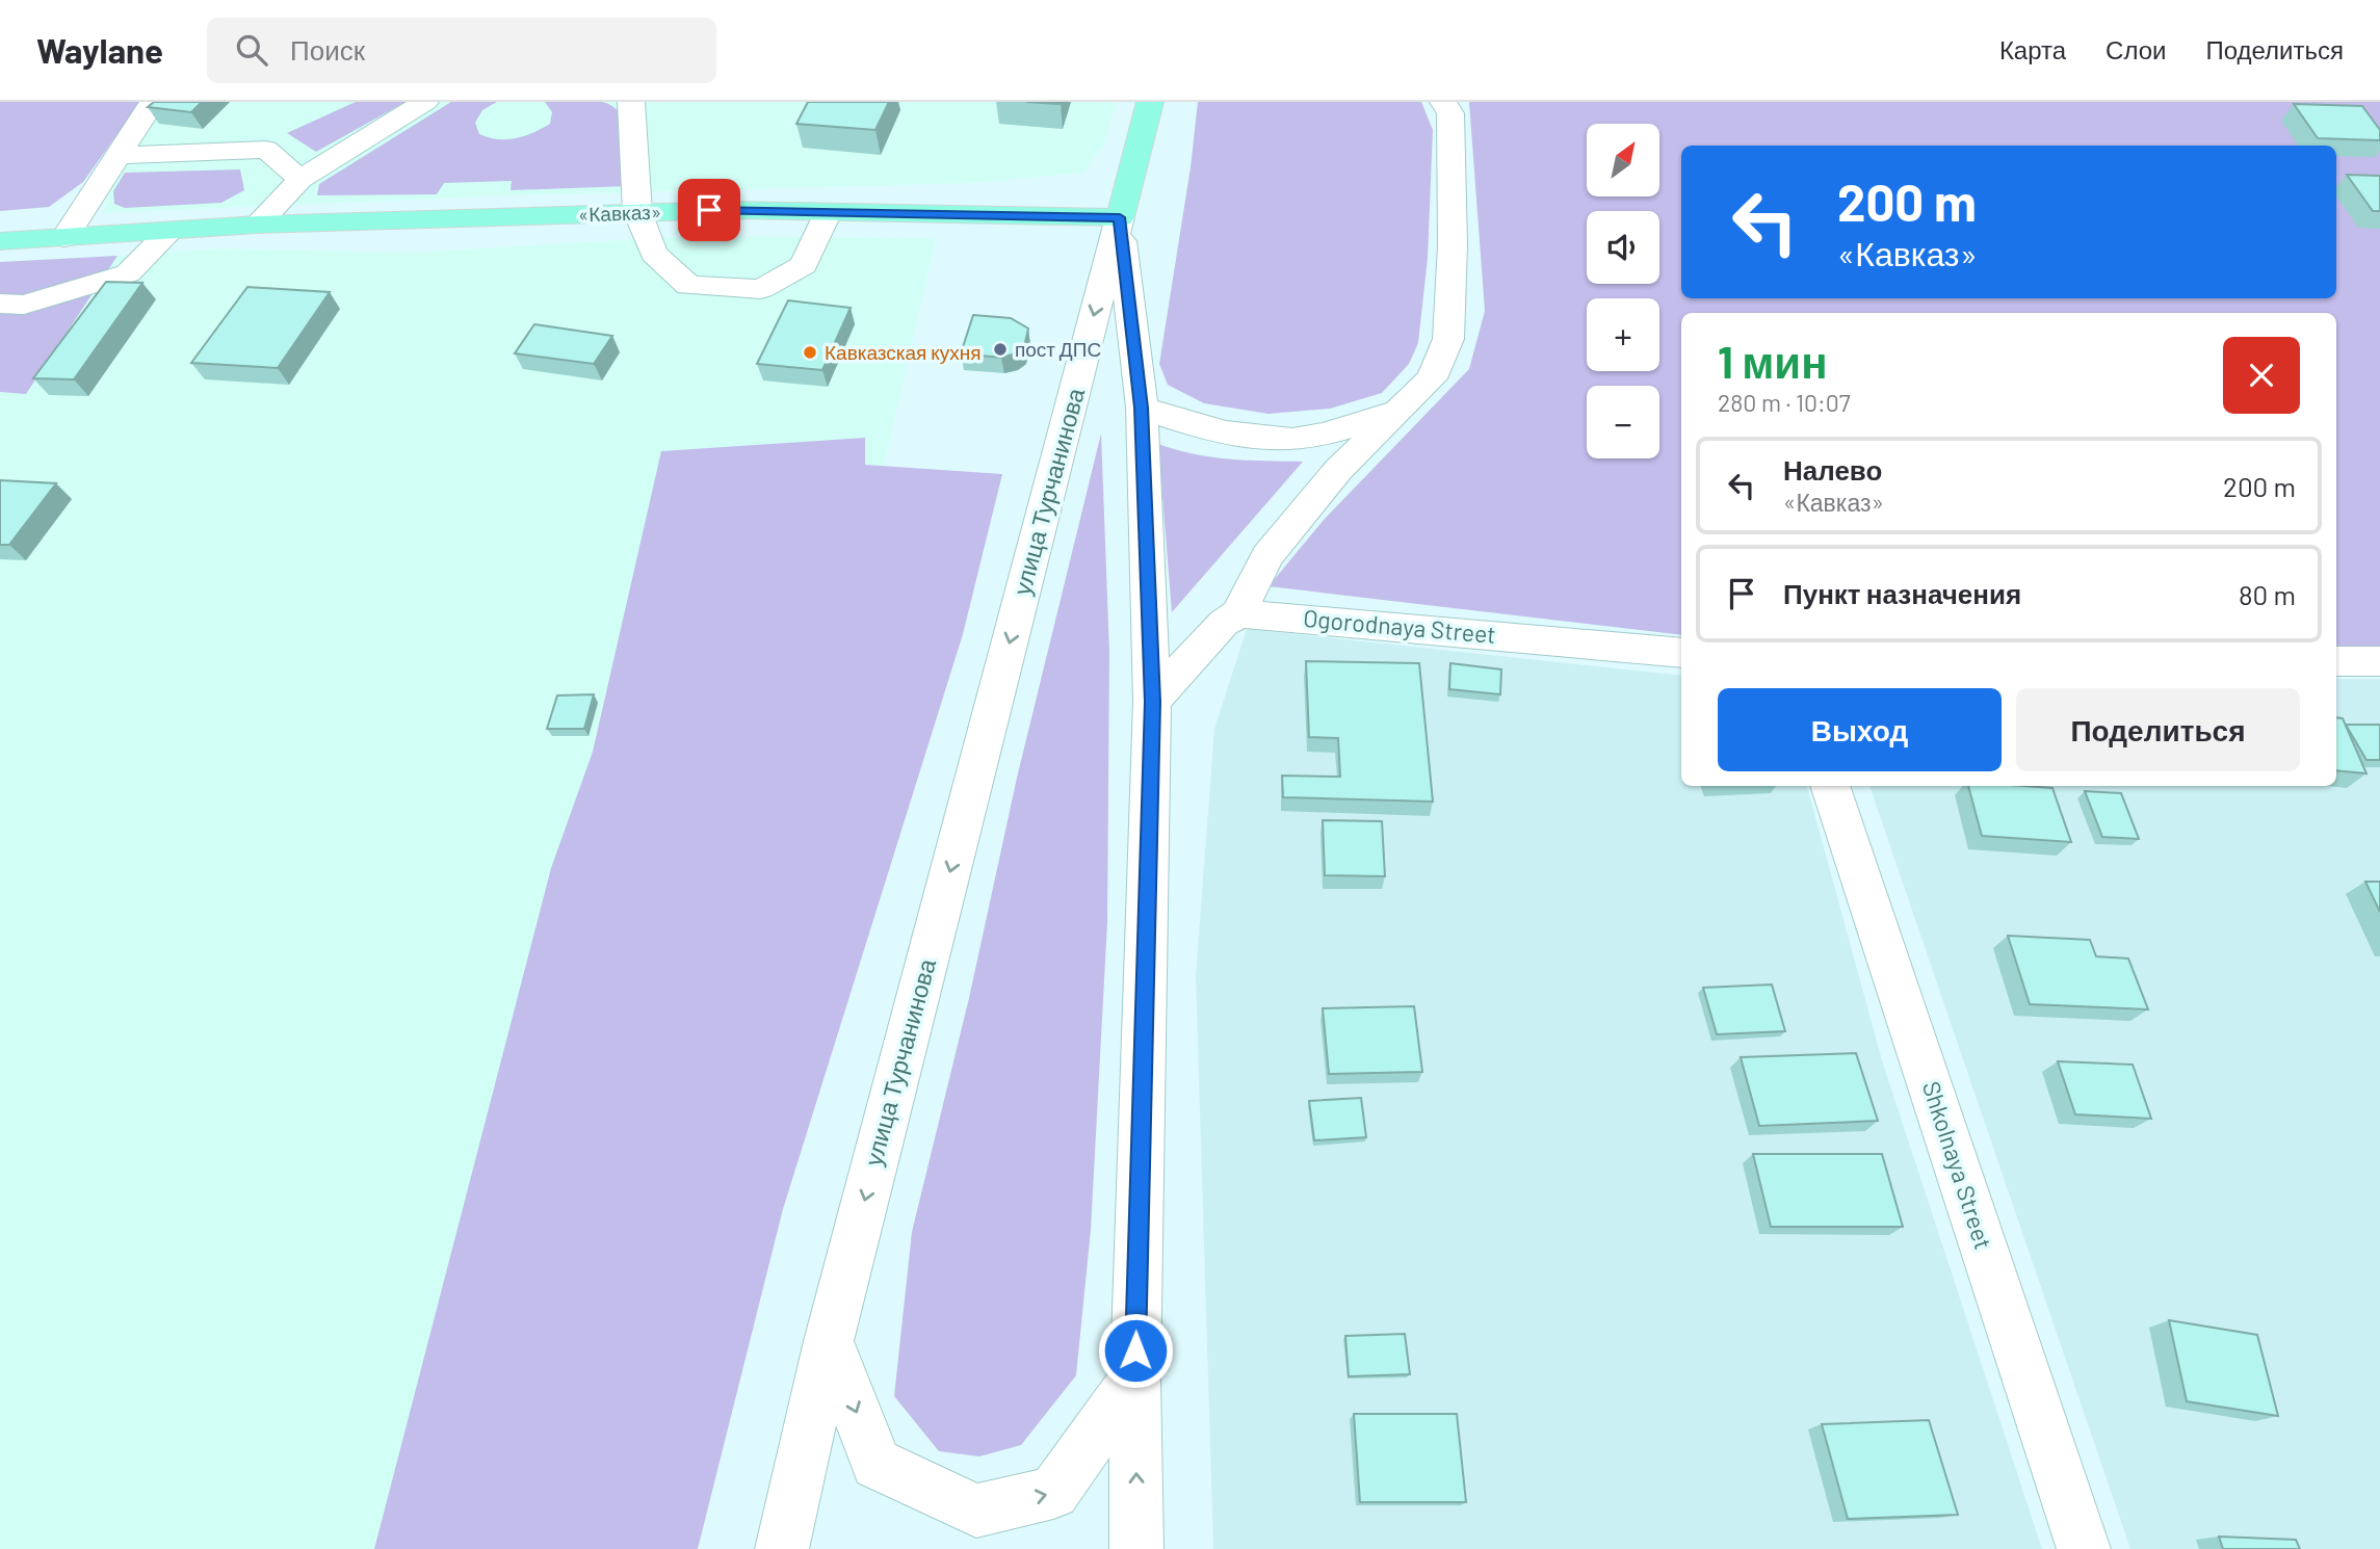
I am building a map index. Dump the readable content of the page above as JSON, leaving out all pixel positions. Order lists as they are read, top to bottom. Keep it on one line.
{"streets":{"highway":["«Кавказ»"],"street":["улица Турчанинова","Ogorodnaya Street","Shkolnaya Street"]},"crossings":[["«Кавказ»","улица Турчанинова"]],"places":["пост ДПС","Кавказская кухня"],"north":"top right","page":{"header":"Waylane","search":"Поиск","nav":["Карта","Слои","Поделиться"],"map_buttons":["+","−"],"turn":["200 m","«Кавказ»"],"heading":["1 мин","280 m · 10:07"],"list":[{"name":"Налево","note":"«Кавказ»","value":"200 m"},{"name":"Пункт назначения","value":"80 m"}],"buttons":["Выход","Поделиться"]}}
